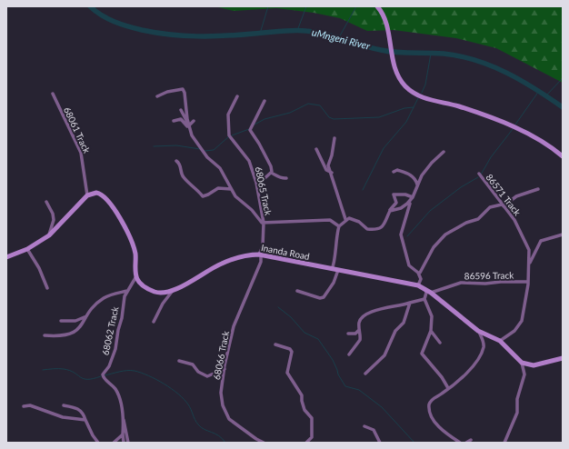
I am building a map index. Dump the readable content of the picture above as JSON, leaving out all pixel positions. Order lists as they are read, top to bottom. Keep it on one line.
{"streets":{"street":["68061 Track","68065 Track","86571 Track","Inanda Road","86596 Track","68062 Track","68066 Track"]},"crossings":[["68065 Track","Inanda Road"],["68065 Track","68066 Track"],["86571 Track","Inanda Road"],["86571 Track","86596 Track"],["Inanda Road","86596 Track"],["Inanda Road","68066 Track"]],"water":["uMngeni River"]}
